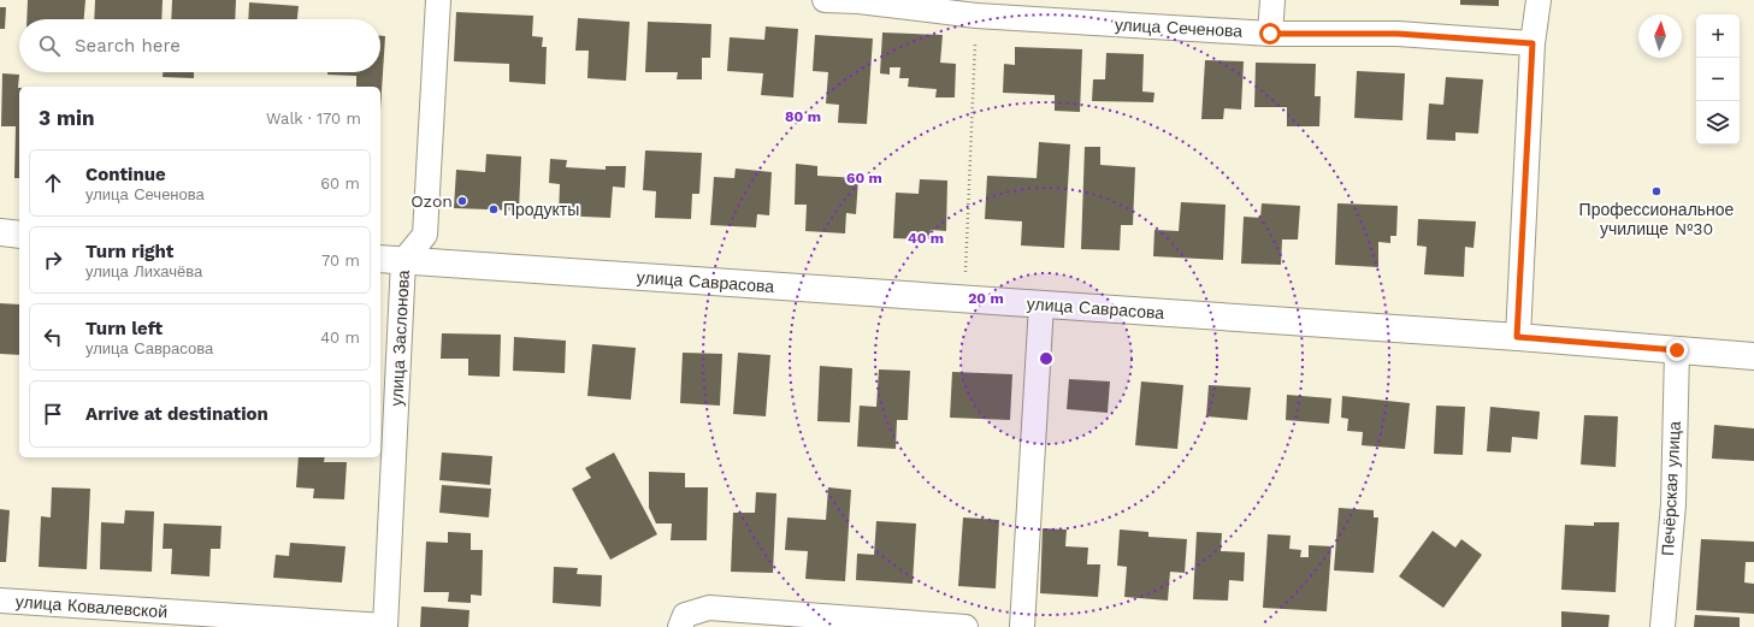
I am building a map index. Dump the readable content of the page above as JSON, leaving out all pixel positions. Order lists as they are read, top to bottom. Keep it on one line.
{"streets":{"street":["улица Сеченова","улица Саврасова","улица Заслонова","Печёрская улица","улица Ковалевской"]},"crossings":[["улица Саврасова","улица Заслонова"],["улица Саврасова","Печёрская улица"],["улица Заслонова","улица Ковалевской"]],"places":["Профессиональное училище №30","Ozon","Продукты"],"north":"top","page":{"map_buttons":["+","−"],"search":"Search here","heading":["3 min","Walk · 170 m"],"list":[["Continue","улица Сеченова","60 m"],["Turn right","улица Лихачёва","70 m"],["Turn left","улица Саврасова","40 m"],"Arrive at destination"]},"rings":["80 m","60 m","40 m","20 m"]}
